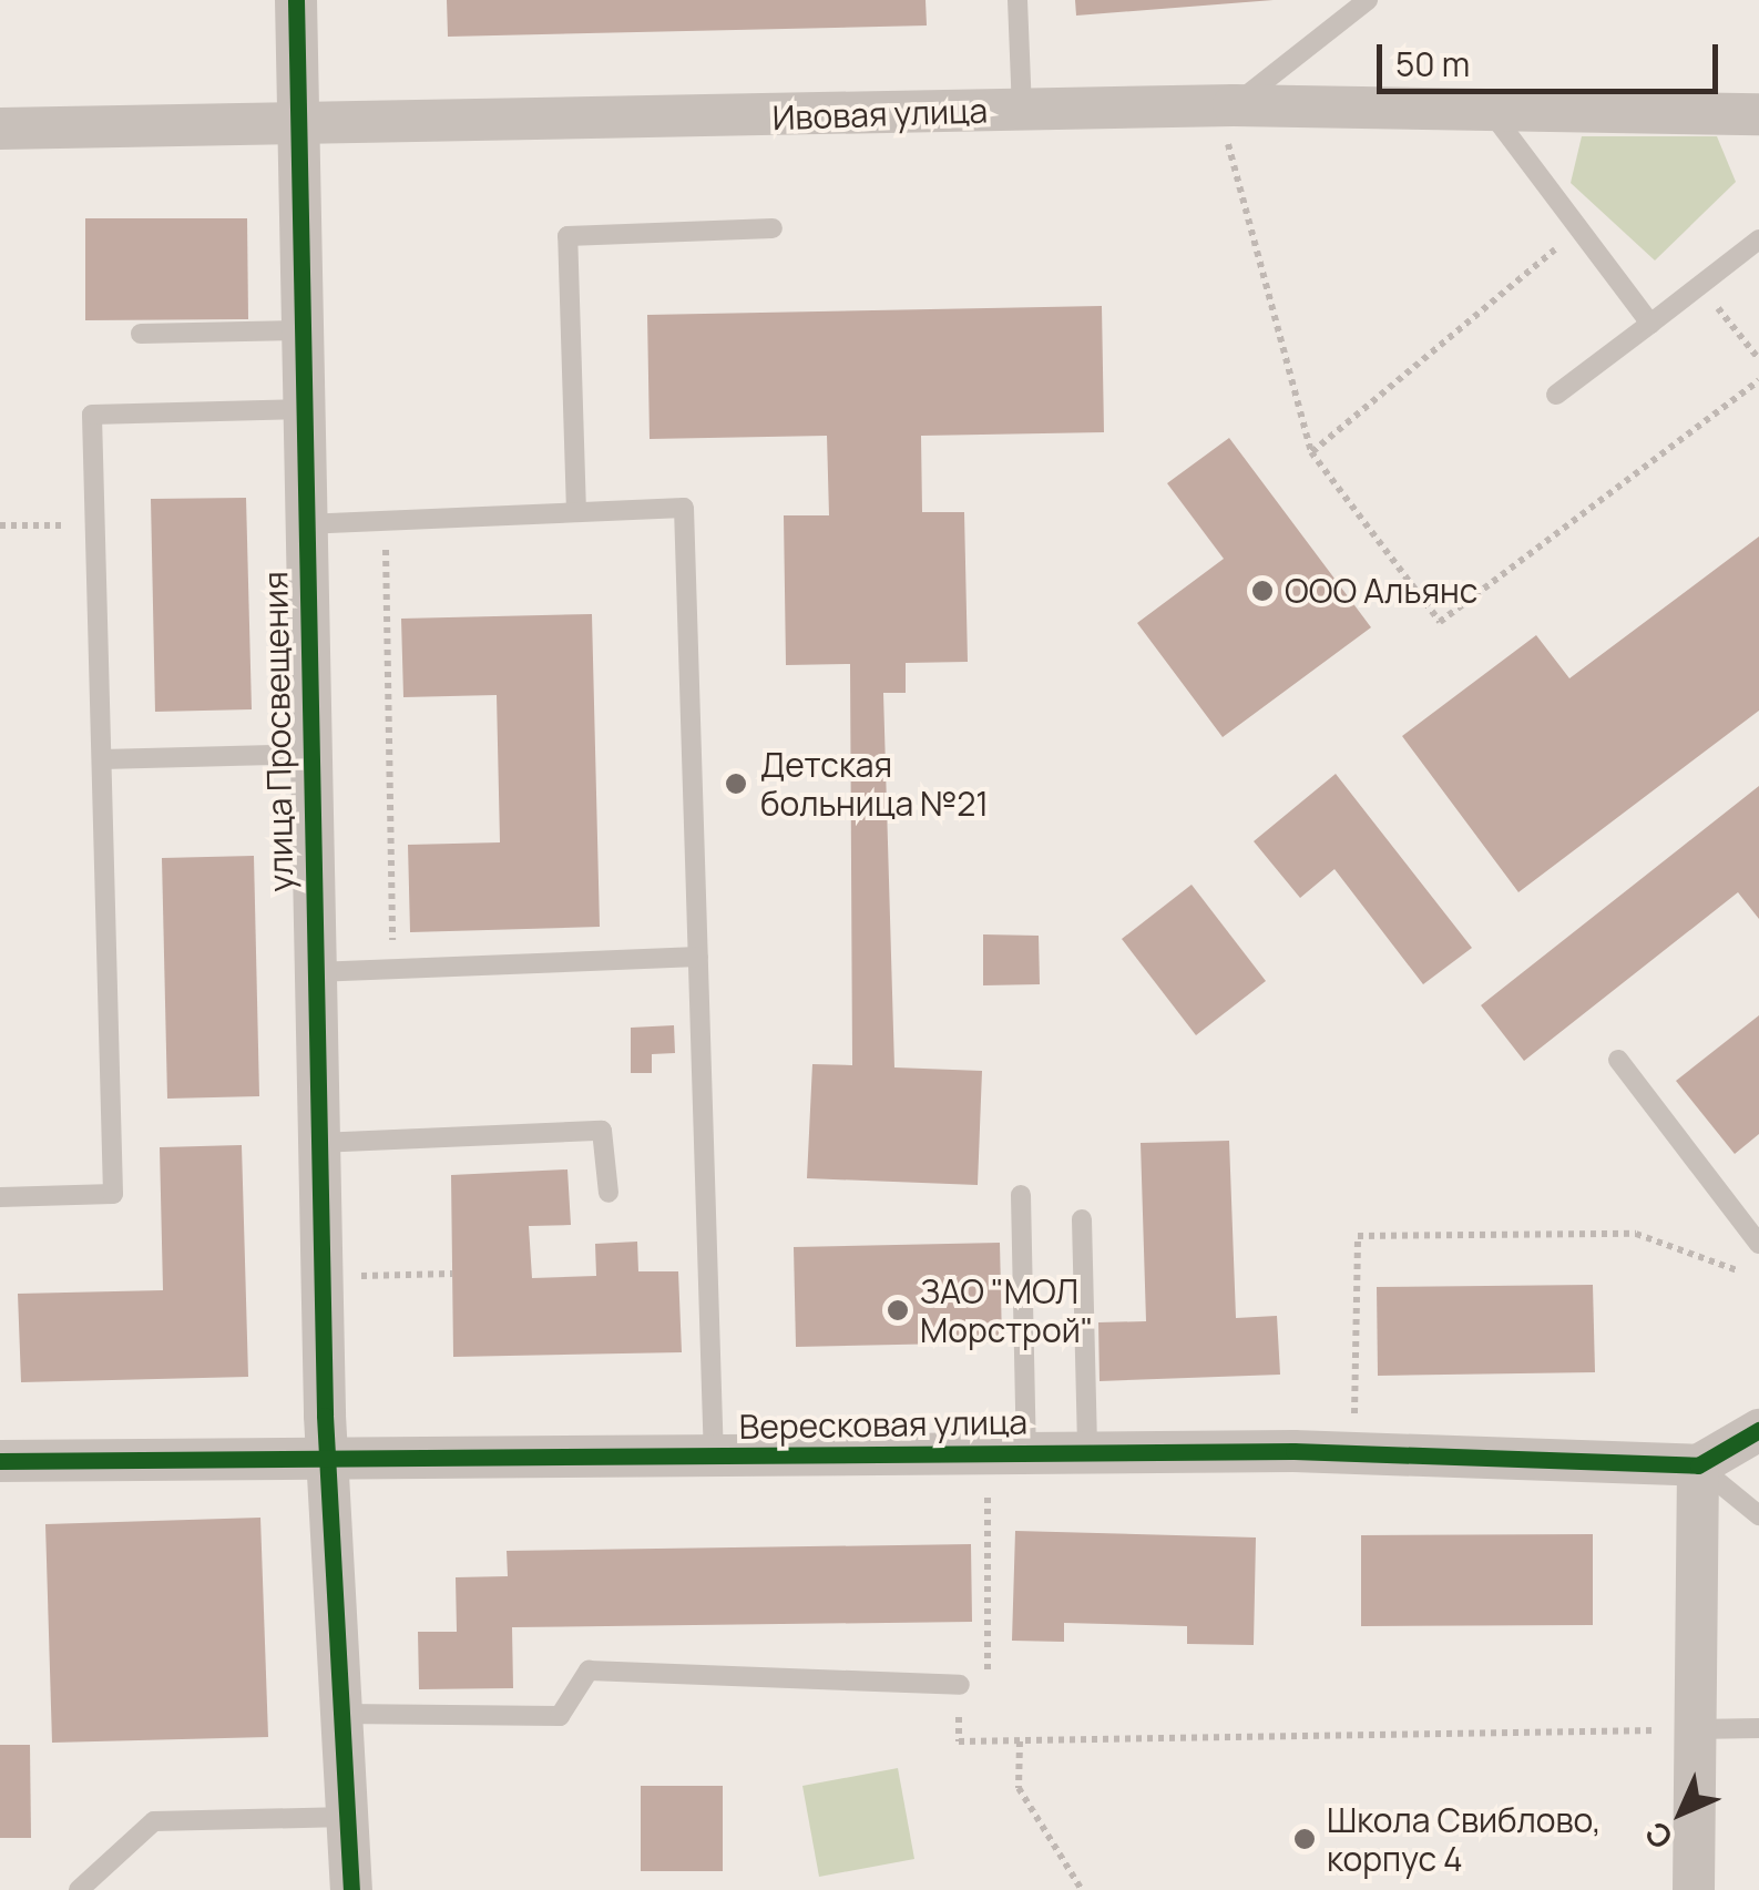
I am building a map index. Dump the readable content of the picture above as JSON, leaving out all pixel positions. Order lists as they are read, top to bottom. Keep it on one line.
{"streets":{"street":["Ивовая улица","улица Просвещения","Вересковая улица"]},"crossings":[["Ивовая улица","улица Просвещения"],["улица Просвещения","Вересковая улица"]],"places":["ООО Альянс","Детская больница №21","ЗАО \"МОЛ Морстрой\"","Школа Свиблово, корпус 4"],"scale_bar":"50 m","north":"bottom left"}
